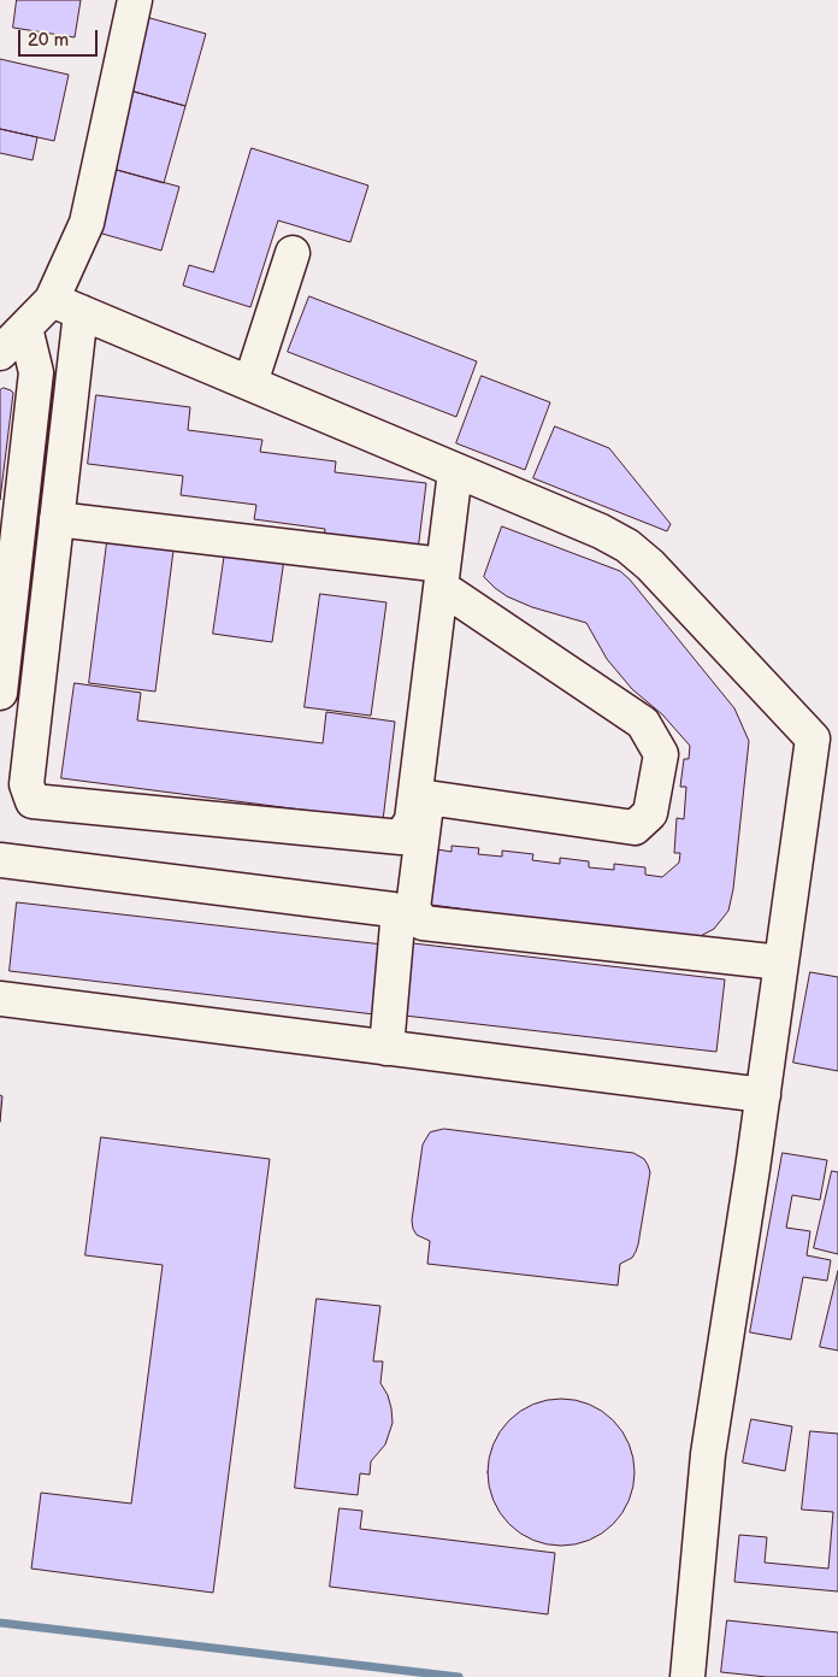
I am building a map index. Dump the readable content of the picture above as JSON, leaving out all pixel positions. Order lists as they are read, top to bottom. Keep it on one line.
{"scale_bar":"20 m"}
